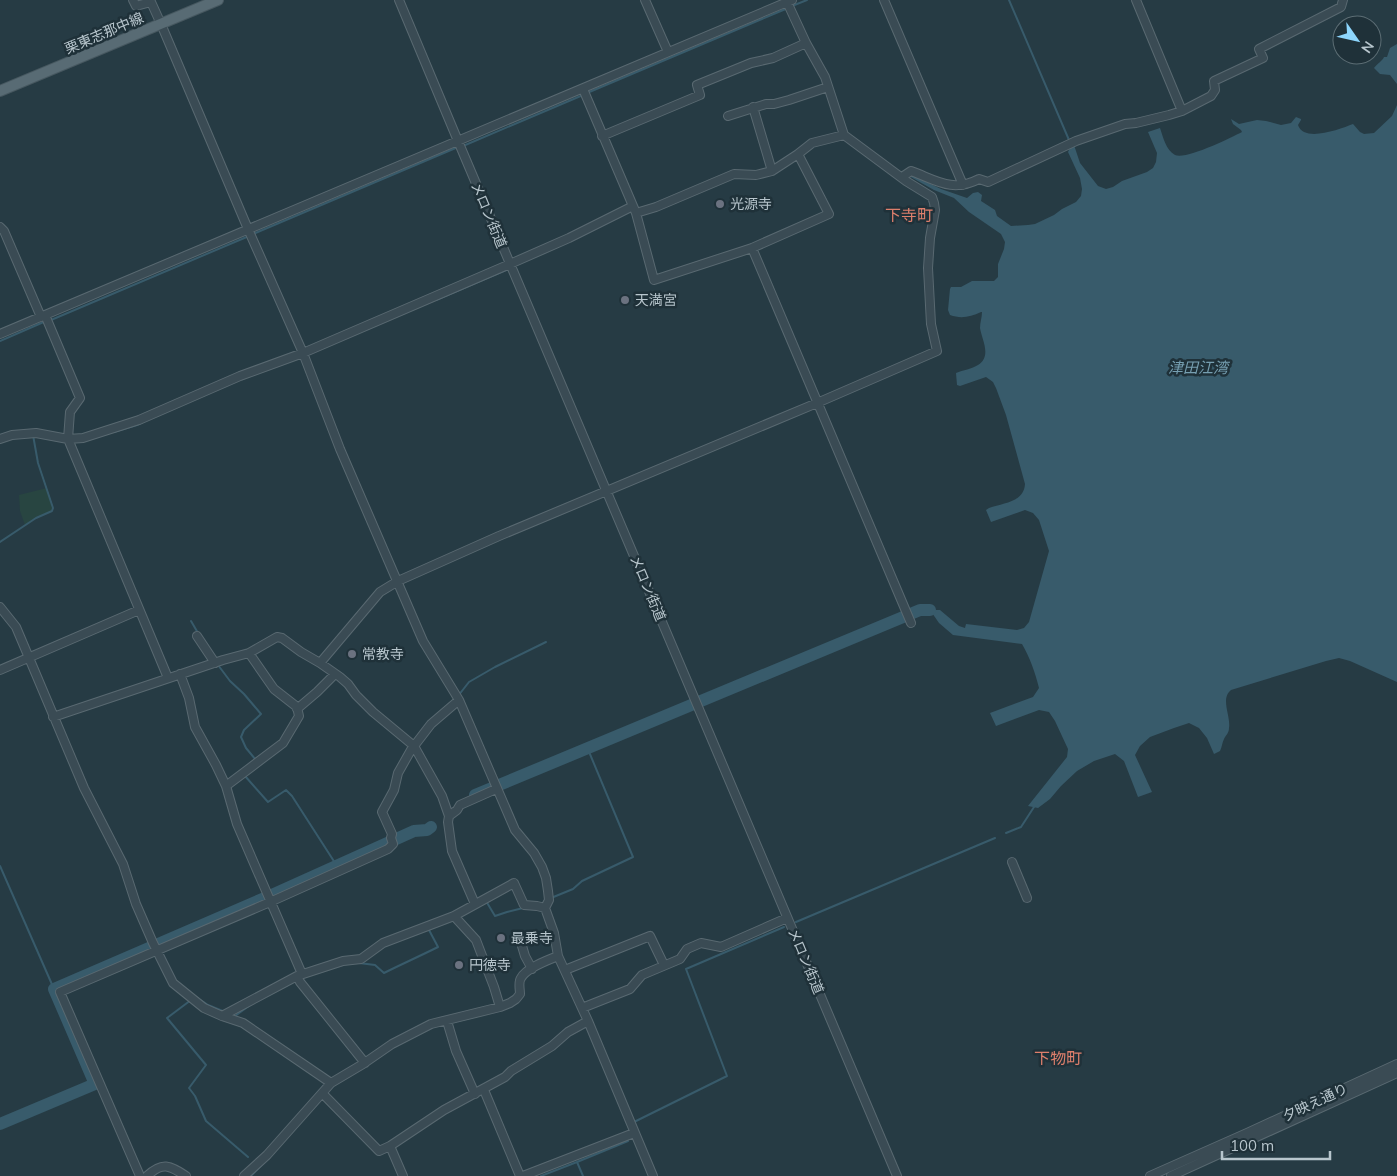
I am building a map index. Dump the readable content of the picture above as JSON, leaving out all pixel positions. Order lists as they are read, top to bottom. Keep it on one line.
{"streets":{"main road":["栗東志那中線"],"street":["メロン街道","夕映え通り"]},"districts":["下寺町","下物町"],"water":["津田江湾"],"places":["光源寺","天満宮","常教寺","最乗寺","円徳寺"],"scale_bar":"100 m","north":"bottom right"}
